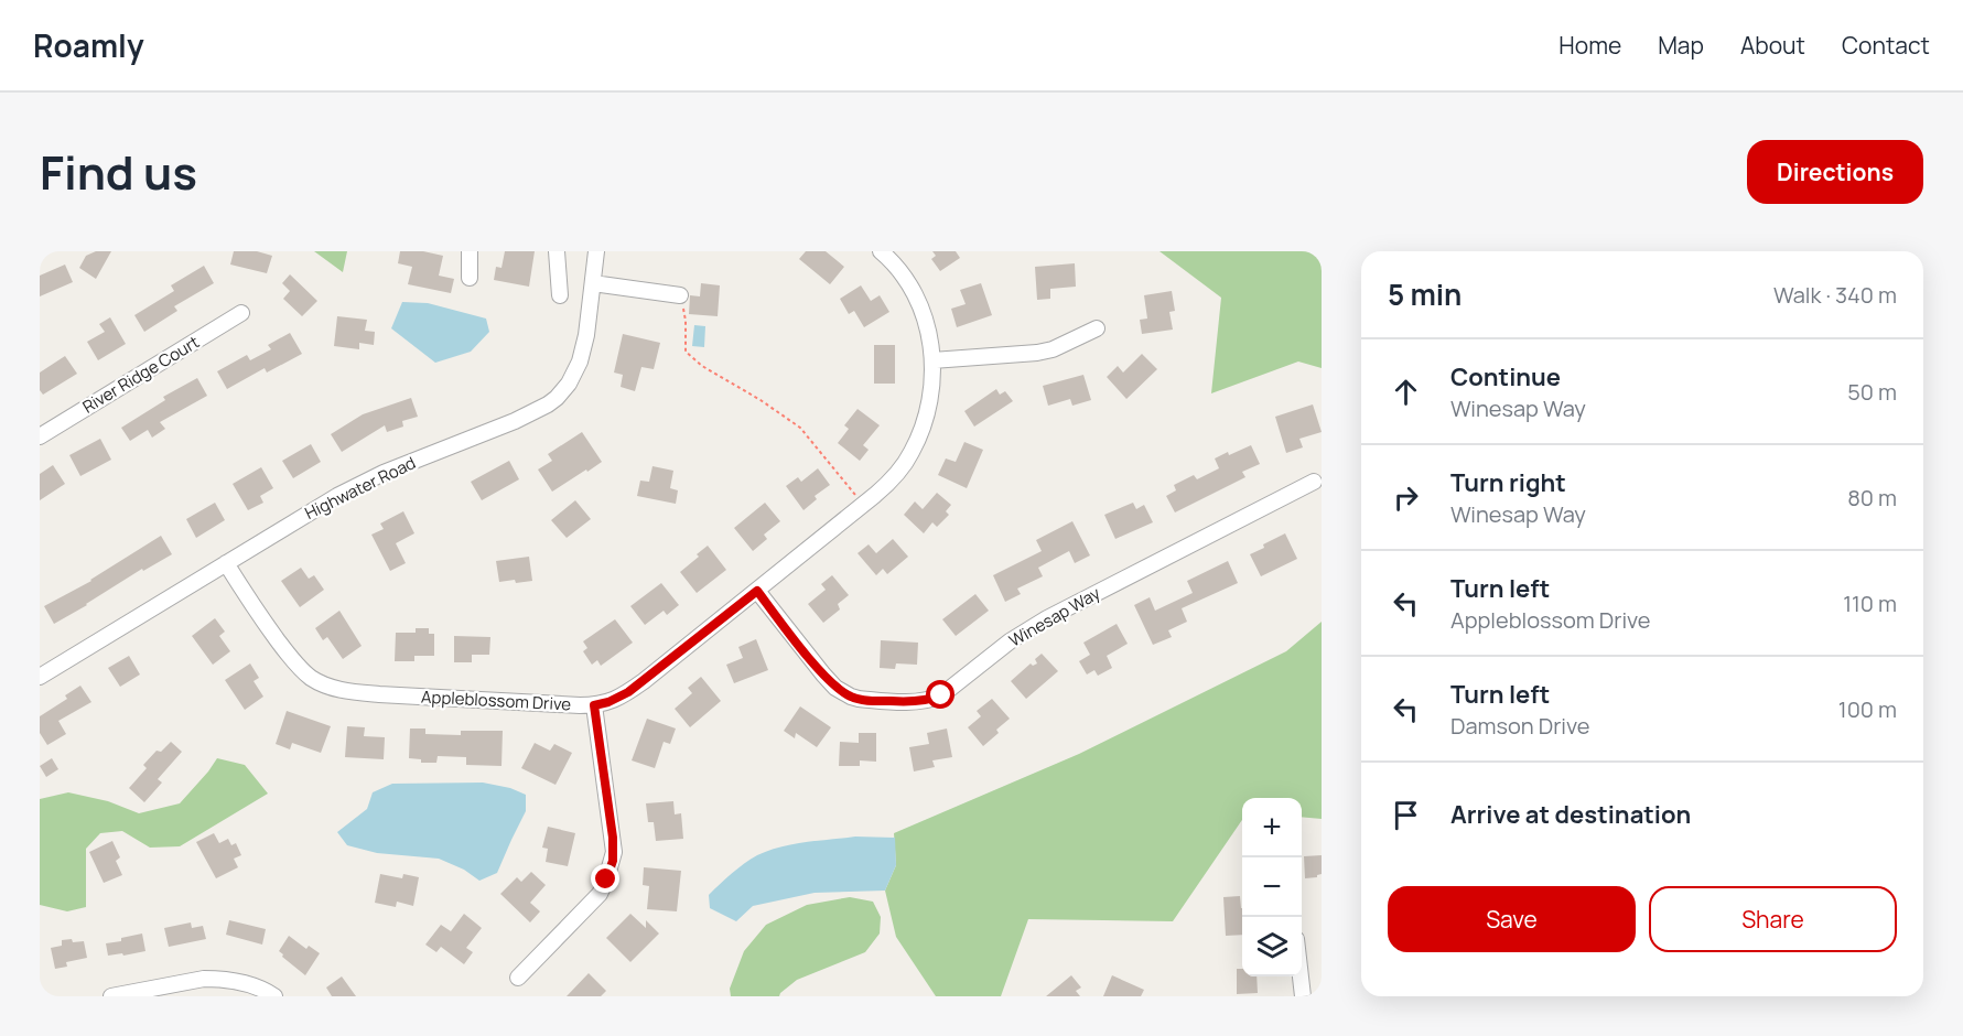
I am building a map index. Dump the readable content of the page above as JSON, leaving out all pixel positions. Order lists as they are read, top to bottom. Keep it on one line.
{"streets":{"street":["River Ridge Court","Highwater Road","Winesap Way","Appleblossom Drive"]},"crossings":[["Highwater Road","Appleblossom Drive"],["Winesap Way","Appleblossom Drive"]],"page":{"header":"Roamly","nav":["Home","Map","About","Contact"],"title":"Find us","buttons":["Directions",["Save","Share"]],"heading":["5 min","Walk · 340 m"],"list":[["Continue","Winesap Way","50 m"],["Turn right","Winesap Way","80 m"],["Turn left","Appleblossom Drive","110 m"],["Turn left","Damson Drive","100 m"],"Arrive at destination"],"map_buttons":["+","−"]}}
